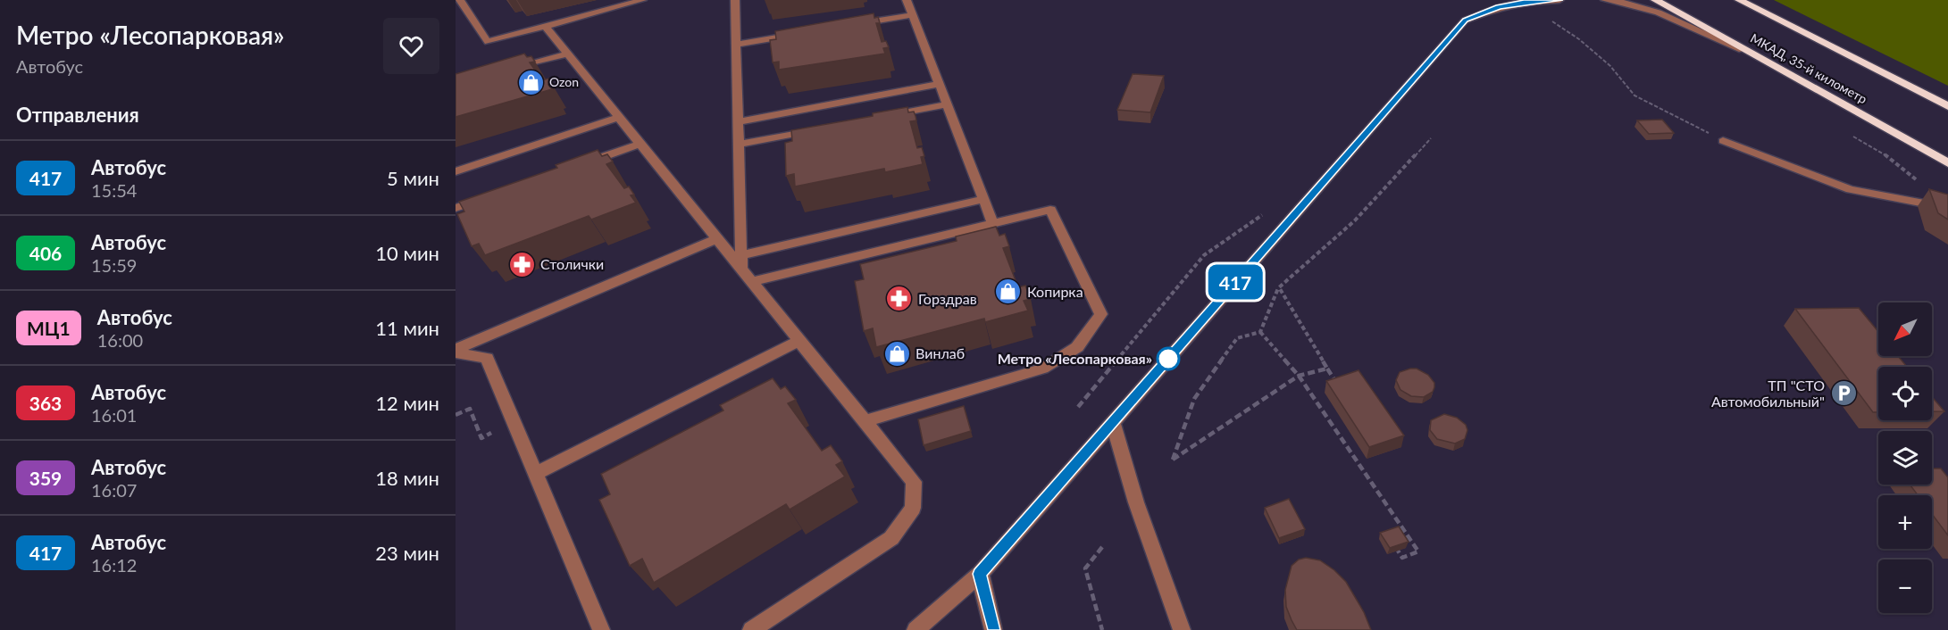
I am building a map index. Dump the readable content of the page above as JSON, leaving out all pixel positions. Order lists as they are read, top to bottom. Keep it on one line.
{"streets":{"highway":["МКАД, 35-й километр"]},"places":{"shop":["Ozon","Копирка","Винлаб"],"pharmacy":["Столички","Горздрав"],"other":["Метро «Лесопарковая»"],"parking":["ТП \"СТО Автомобильный\""]},"lines":["bus line 417"],"north":"bottom left","page":{"heading":[["Метро «Лесопарковая»","Автобус"],"Отправления"],"on_map":"417","list":[{"mark":"417","name":"Автобус","note":"15:54","value":"5 мин"},{"mark":"406","name":"Автобус","note":"15:59","value":"10 мин"},{"mark":"МЦ1","name":"Автобус","note":"16:00","value":"11 мин"},{"mark":"363","name":"Автобус","note":"16:01","value":"12 мин"},{"mark":"359","name":"Автобус","note":"16:07","value":"18 мин"},{"mark":"417","name":"Автобус","note":"16:12","value":"23 мин"}],"map_buttons":["+","−"]}}
